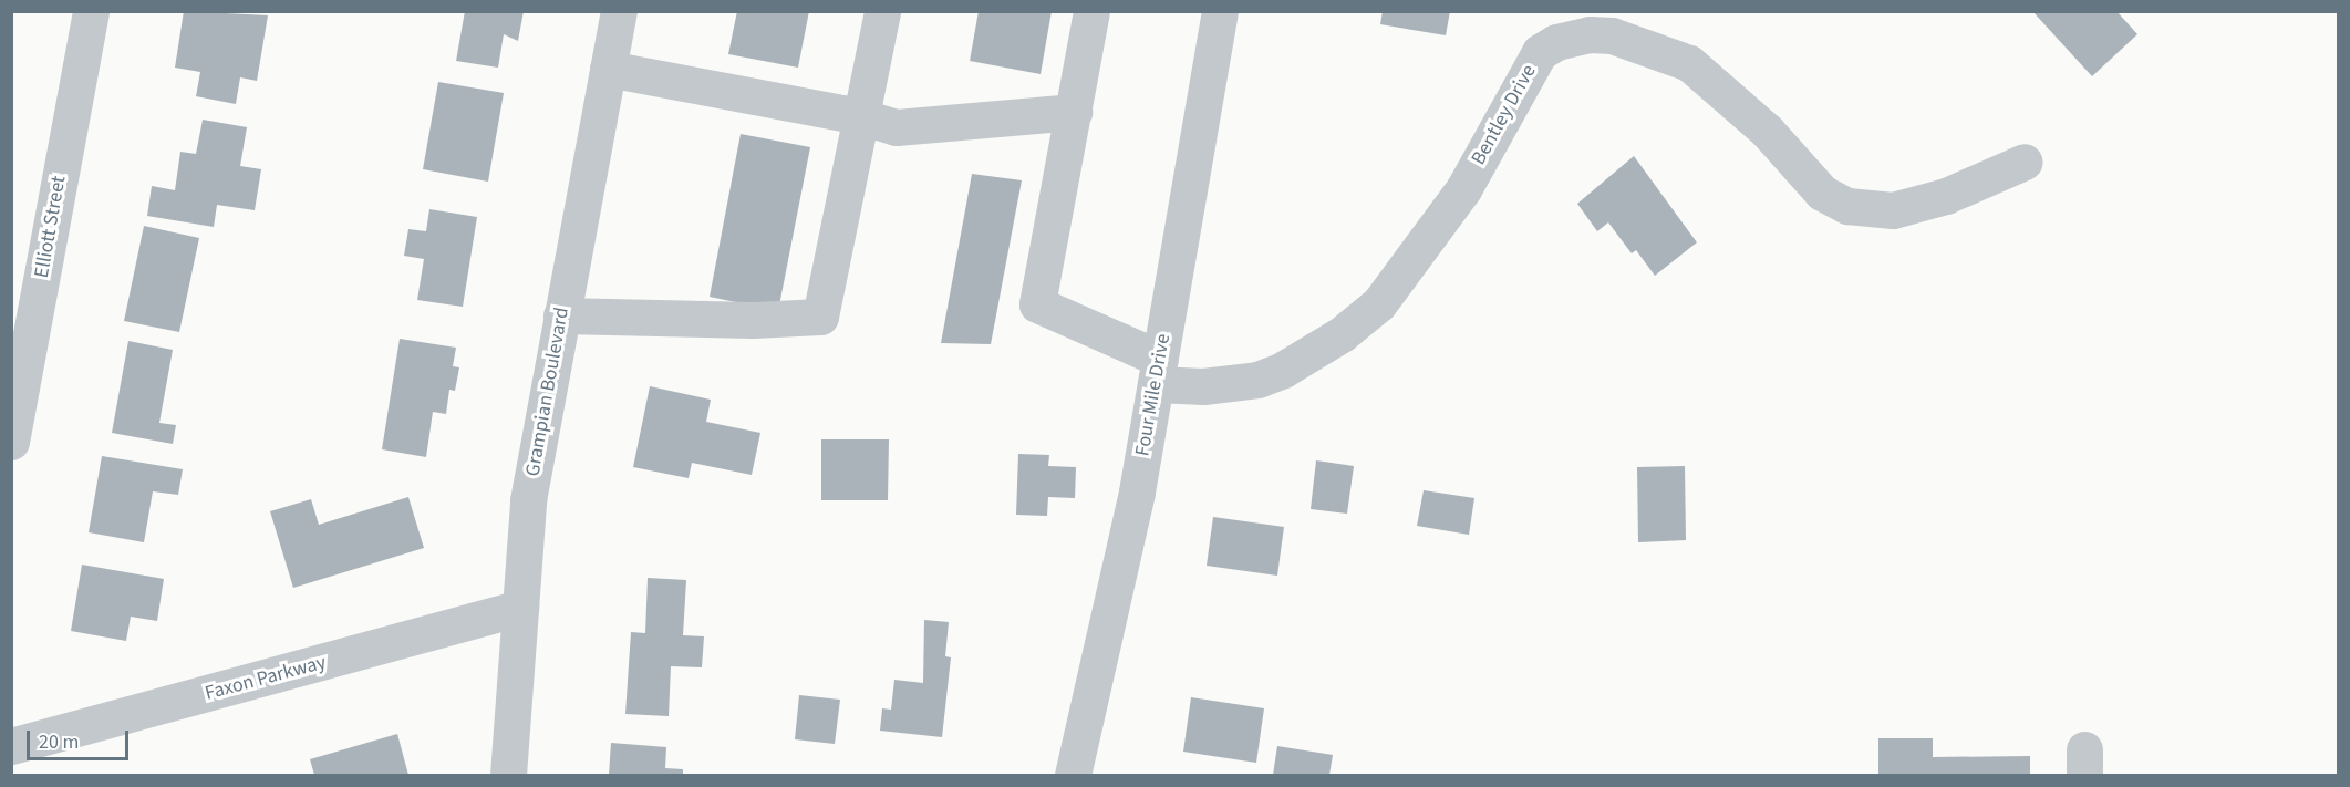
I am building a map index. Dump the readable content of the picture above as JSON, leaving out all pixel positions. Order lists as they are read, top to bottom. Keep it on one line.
{"streets":{"street":["Bentley Drive","Elliott Street","Grampian Boulevard","Four Mile Drive","Faxon Parkway"]},"crossings":[["Bentley Drive","Four Mile Drive"],["Grampian Boulevard","Faxon Parkway"]],"scale_bar":"20 m"}
